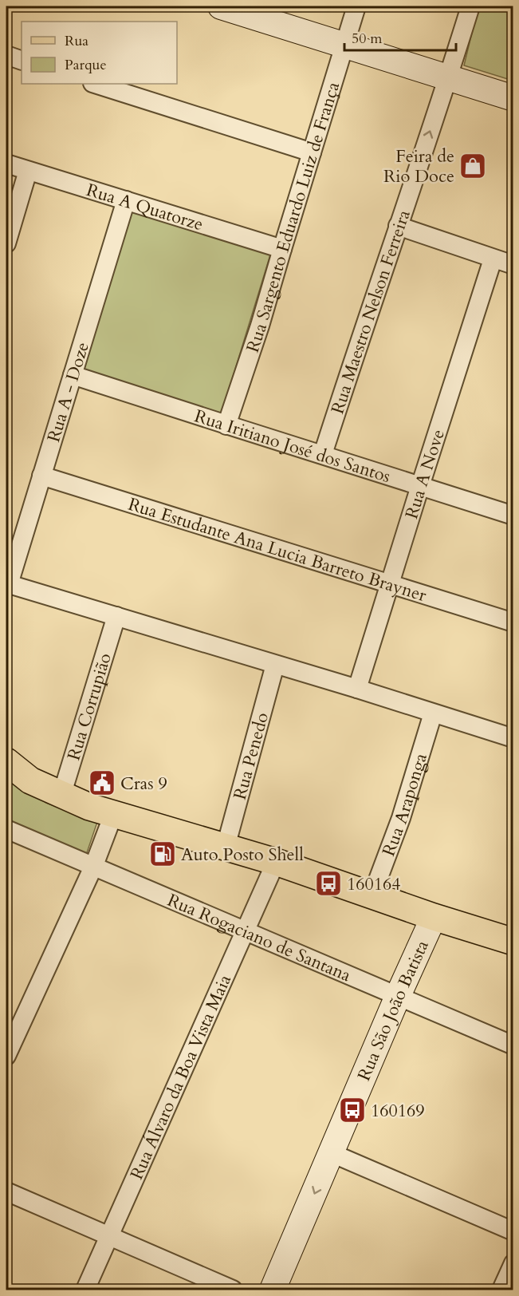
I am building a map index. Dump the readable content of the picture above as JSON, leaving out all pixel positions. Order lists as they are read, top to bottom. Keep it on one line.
{"streets":{"street":["Rua A Quatorze","Rua Sargento Eduardo Luiz de França","Rua Maestro Nelson Ferreira","Rua A - Doze","Rua Iritiano José dos Santos","Rua A Nove","Rua Estudante Ana Lucia Barreto Brayner","Rua Corrupião","Rua Penedo","Rua Araponga","Rua Rogaciano de Santana","Rua São João Batista","Rua Álvaro da Boa Vista Maia"]},"crossings":[["Rua A Quatorze","Rua Sargento Eduardo Luiz de França"],["Rua A Quatorze","Rua A - Doze"],["Rua Sargento Eduardo Luiz de França","Rua Iritiano José dos Santos"],["Rua Maestro Nelson Ferreira","Rua Iritiano José dos Santos"],["Rua A - Doze","Rua Iritiano José dos Santos"],["Rua A - Doze","Rua Estudante Ana Lucia Barreto Brayner"],["Rua Iritiano José dos Santos","Rua A Nove"],["Rua A Nove","Rua Estudante Ana Lucia Barreto Brayner"],["Rua Rogaciano de Santana","Rua São João Batista"],["Rua Rogaciano de Santana","Rua Álvaro da Boa Vista Maia"]],"one_way":["Rua São João Batista"],"places":{"shop":["Feira de Rio Doce"],"public building":["Cras 9"],"fuel station":["Auto Posto Shell"],"bus stop":["160164","160169"]},"legend":["Rua","Parque"],"scale_bar":"50 m"}
